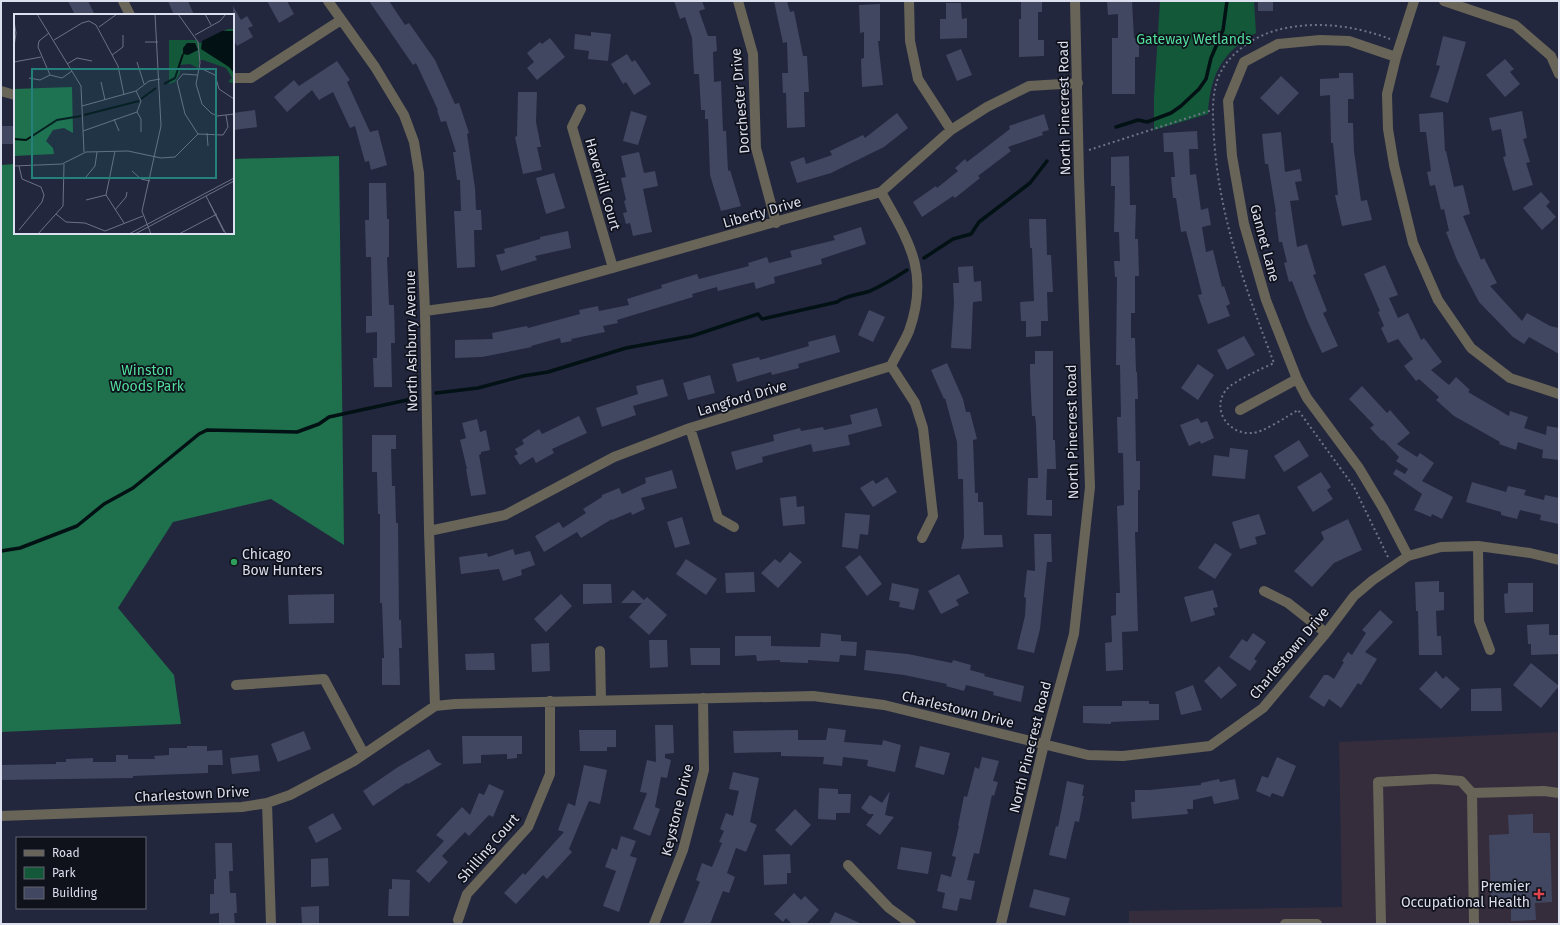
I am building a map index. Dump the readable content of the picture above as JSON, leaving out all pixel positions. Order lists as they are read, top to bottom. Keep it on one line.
{"streets":{"street":["Dorchester Drive","North Pinecrest Road","Haverhill Court","Liberty Drive","Gannet Lane","North Ashbury Avenue","Langford Drive","Charlestown Drive","Keystone Drive","Shilling Court"]},"crossings":[["Dorchester Drive","Liberty Drive"],["North Pinecrest Road","Liberty Drive"],["North Pinecrest Road","Charlestown Drive"],["Haverhill Court","Liberty Drive"],["Liberty Drive","North Ashbury Avenue"],["Gannet Lane","Charlestown Drive"],["North Ashbury Avenue","Langford Drive"],["North Ashbury Avenue","Charlestown Drive"],["Charlestown Drive","Keystone Drive"],["Charlestown Drive","Shilling Court"]],"parks":["Gateway Wetlands","Winston Woods Park"],"places":{"other":["Chicago Bow Hunters"],"health":["Premier Occupational Health"]},"legend":["Road","Park","Building"]}
